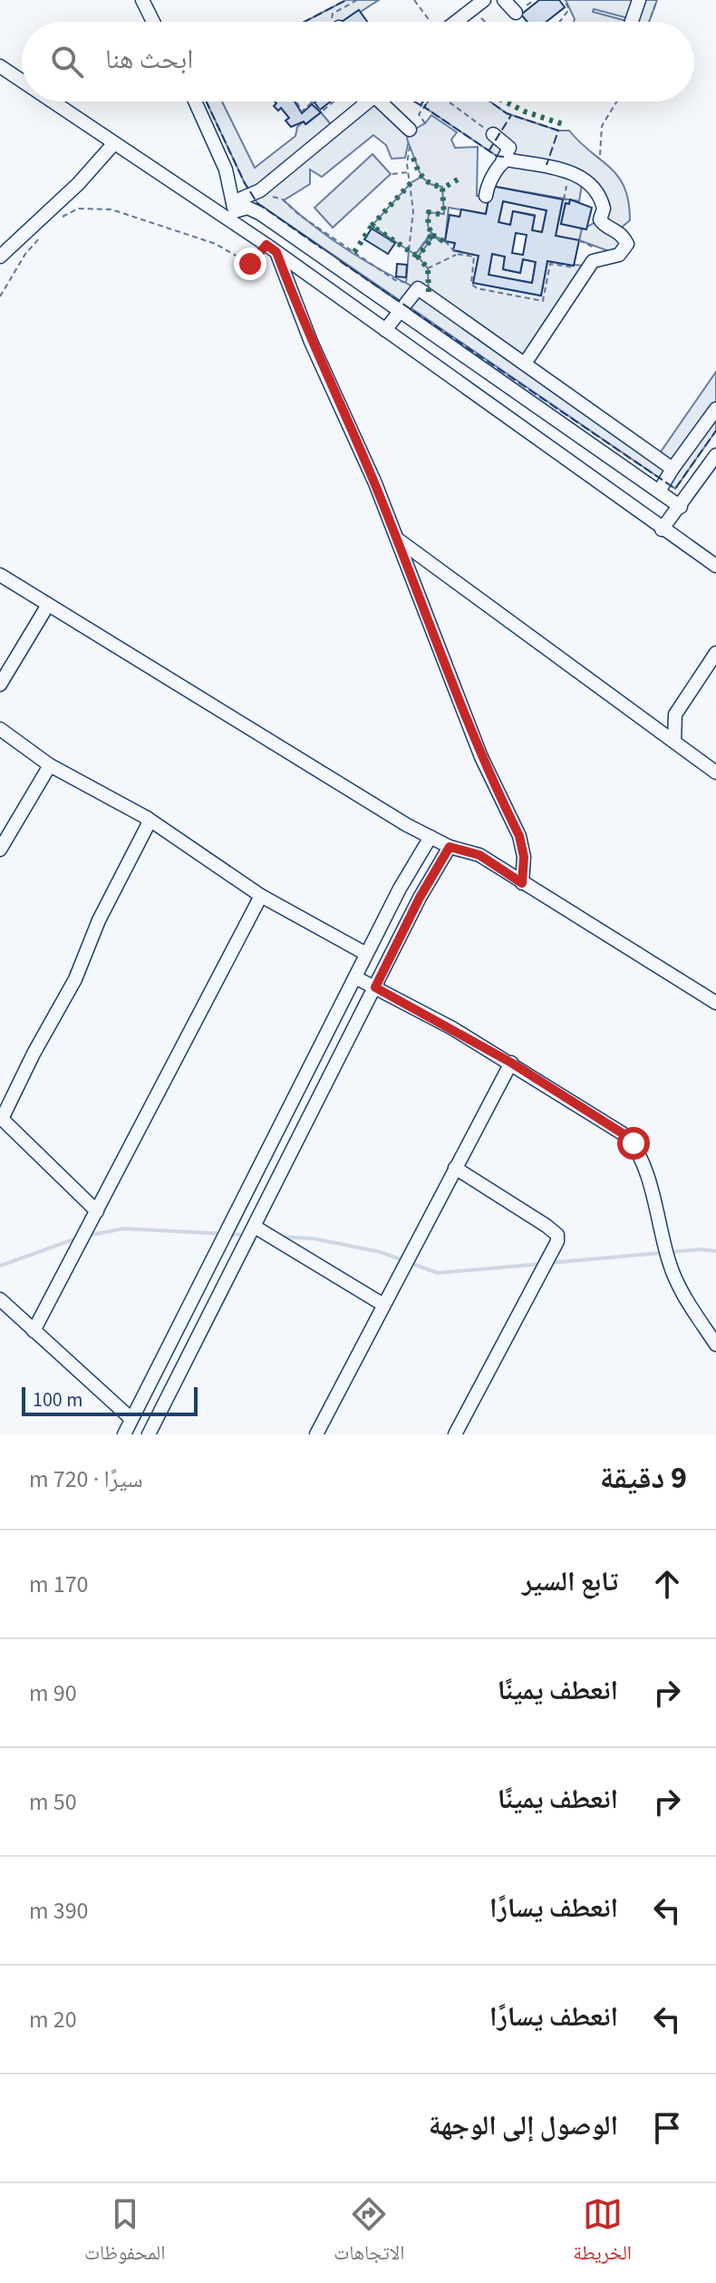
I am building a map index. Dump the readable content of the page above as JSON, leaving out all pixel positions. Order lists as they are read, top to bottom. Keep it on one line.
{"scale_bar":"100 m","page":{"search":"ابحث هنا","scale":"100 m","heading":["9 دقيقة","سيرًا · 720 m"],"list":[["تابع السير","170 m"],["انعطف يمينًا","90 m"],["انعطف يمينًا","50 m"],["انعطف يسارًا","390 m"],["انعطف يسارًا","20 m"],"الوصول إلى الوجهة"],"nav":["الخريطة","الاتجاهات","المحفوظات"]}}
